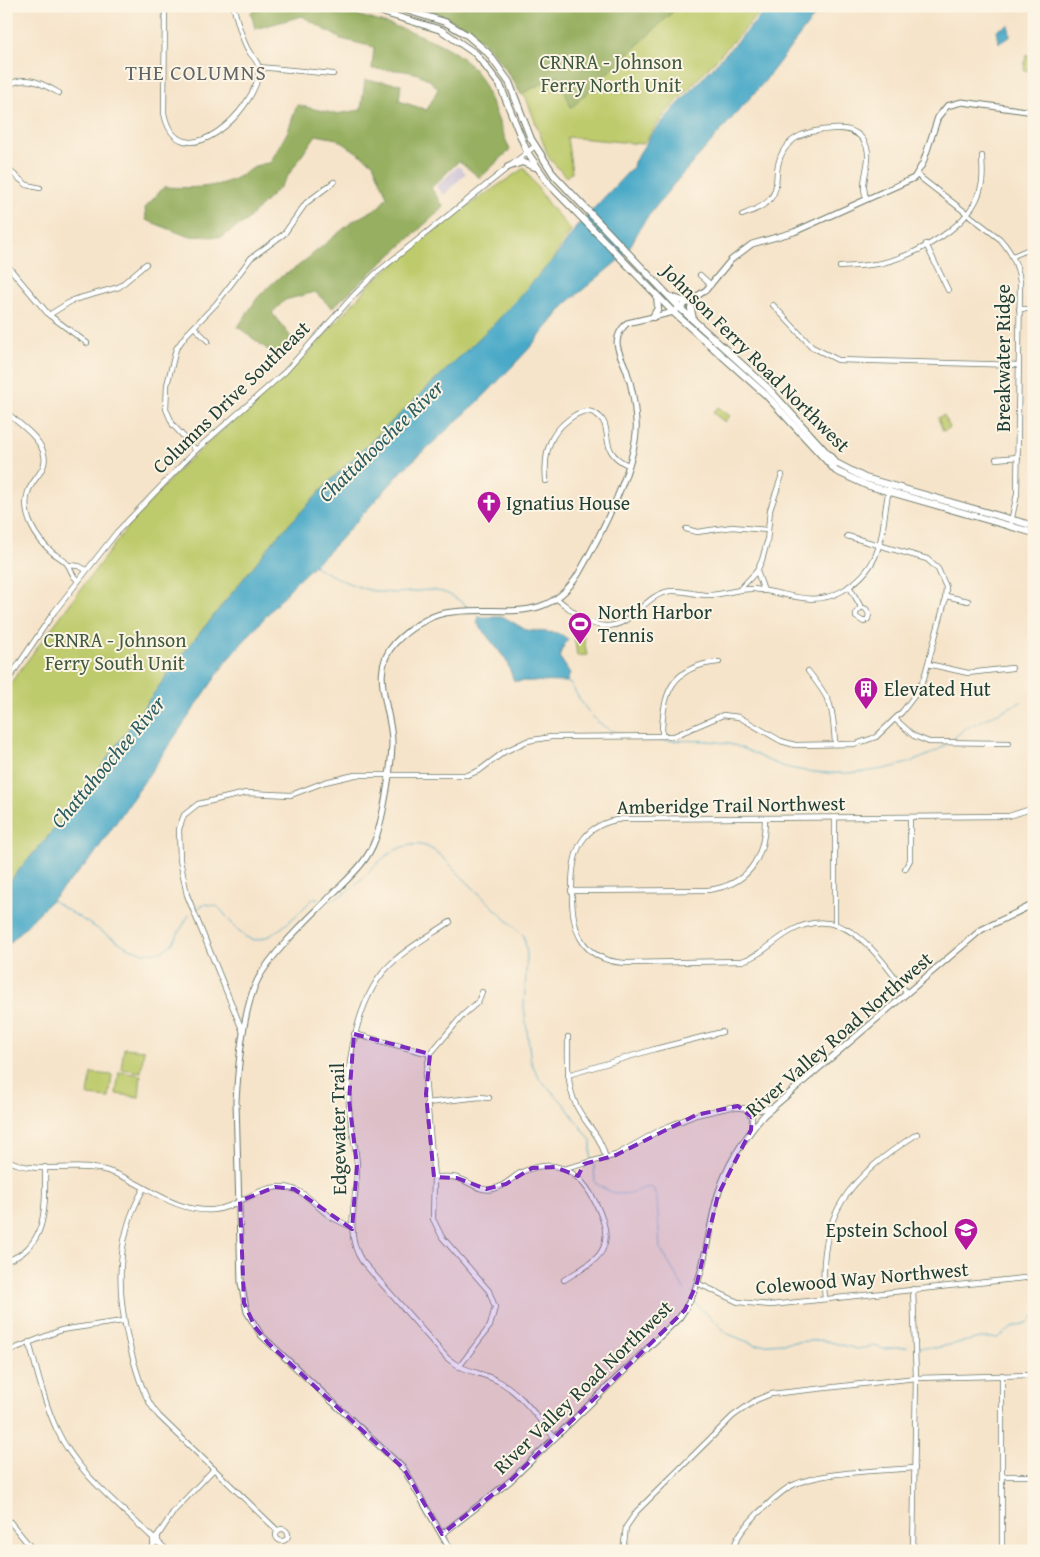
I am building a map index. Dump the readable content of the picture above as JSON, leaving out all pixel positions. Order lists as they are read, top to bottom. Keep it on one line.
{"streets":{"main road":["Johnson Ferry Road Northwest"],"street":["Breakwater Ridge","Columns Drive Southeast","Amberidge Trail Northwest","River Valley Road Northwest","Edgewater Trail","Colewood Way Northwest"]},"crossings":[["Johnson Ferry Road Northwest","Breakwater Ridge"],["Johnson Ferry Road Northwest","Columns Drive Southeast"],["Amberidge Trail Northwest","River Valley Road Northwest"],["River Valley Road Northwest","Colewood Way Northwest"]],"districts":["THE COLUMNS"],"water":["Chattahoochee River"],"parks":["CRNRA - Johnson Ferry North Unit","CRNRA - Johnson Ferry South Unit"],"places":{"church":["Ignatius House"],"sports":["North Harbor Tennis"],"building":["Elevated Hut"],"school or university":["Epstein School"]}}
